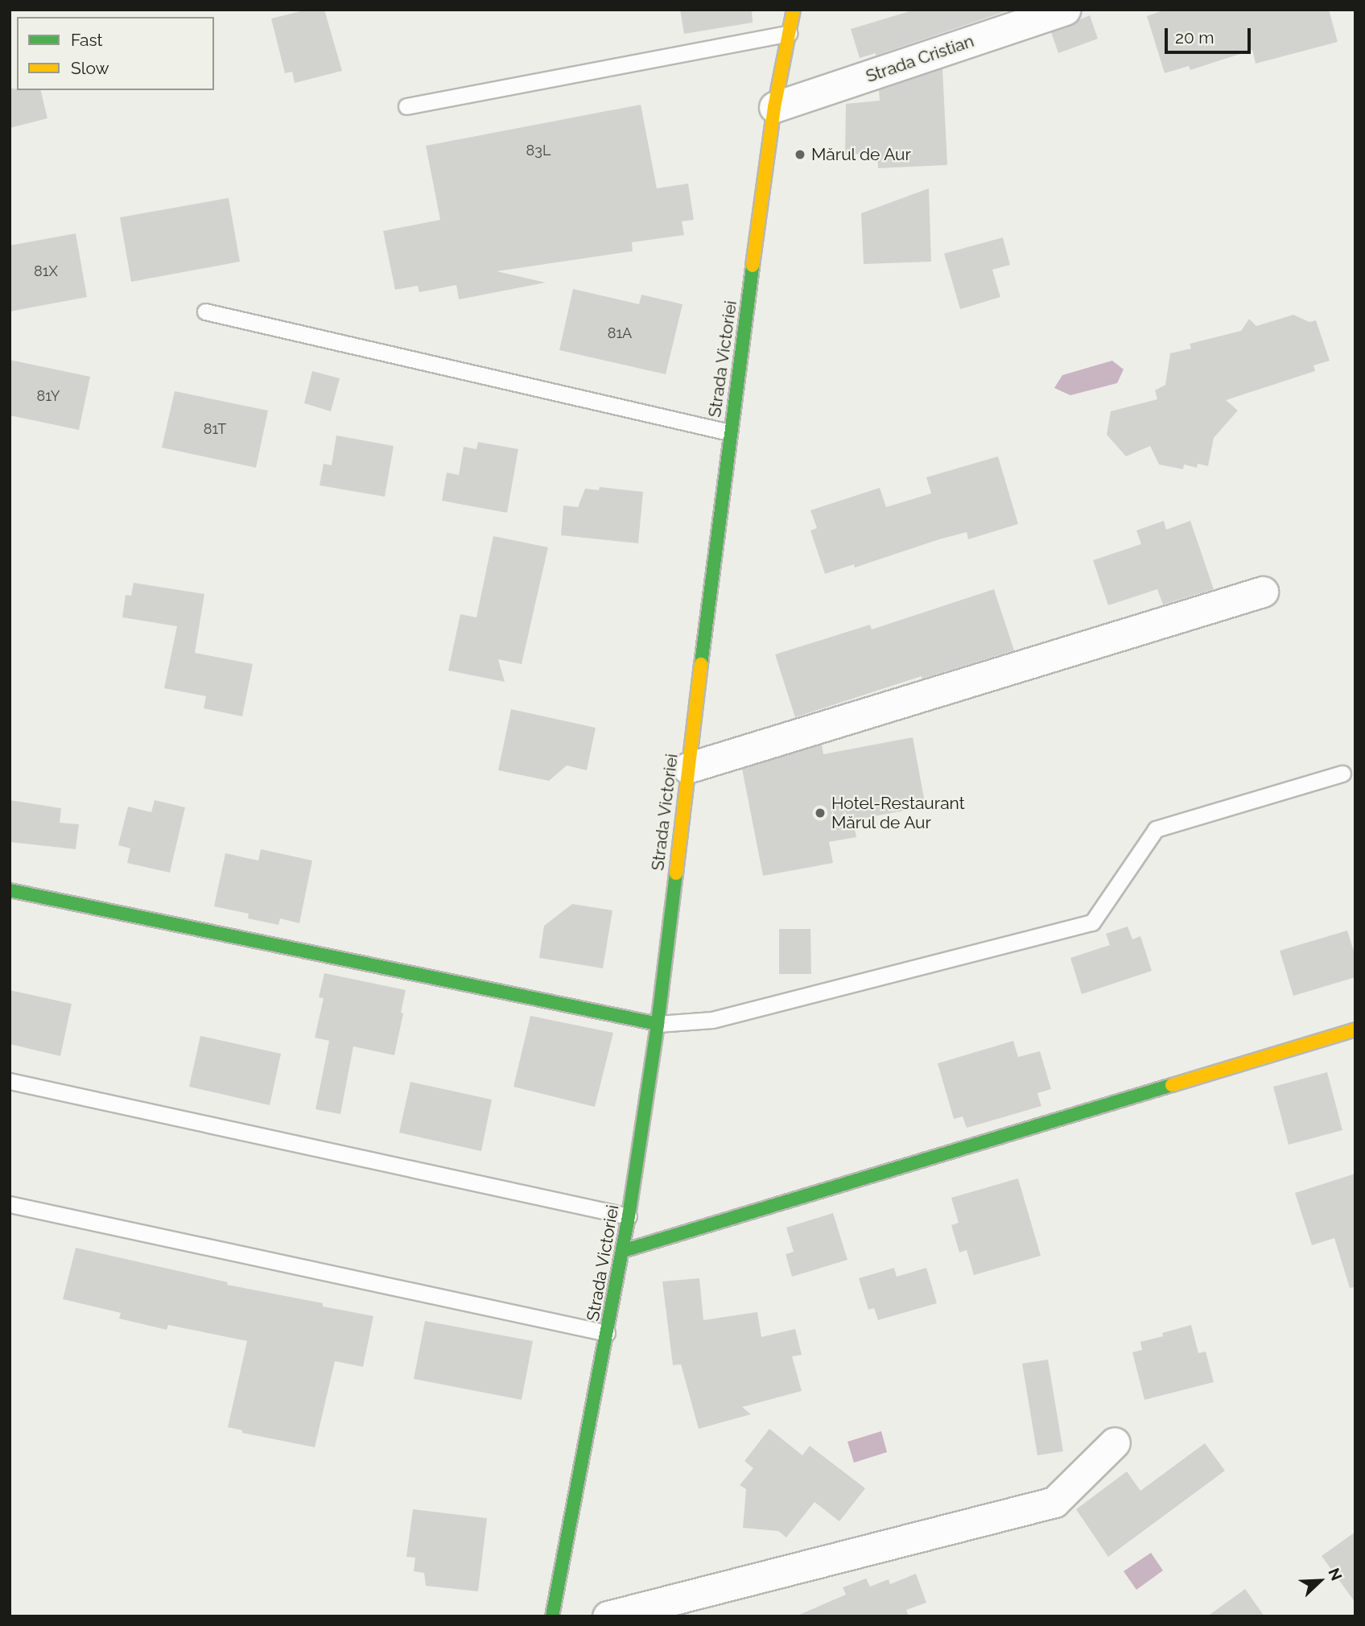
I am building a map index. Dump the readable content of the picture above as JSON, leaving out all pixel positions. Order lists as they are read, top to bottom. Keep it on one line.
{"streets":{"street":["Strada Cristian","Strada Victoriei"]},"crossings":[["Strada Cristian","Strada Victoriei"]],"places":["Mărul de Aur","Hotel-Restaurant Mărul de Aur"],"house_numbers":["83L","81X","81A","81Y","81T"],"legend":["Fast","Slow"],"scale_bar":"20 m","north":"top right"}
